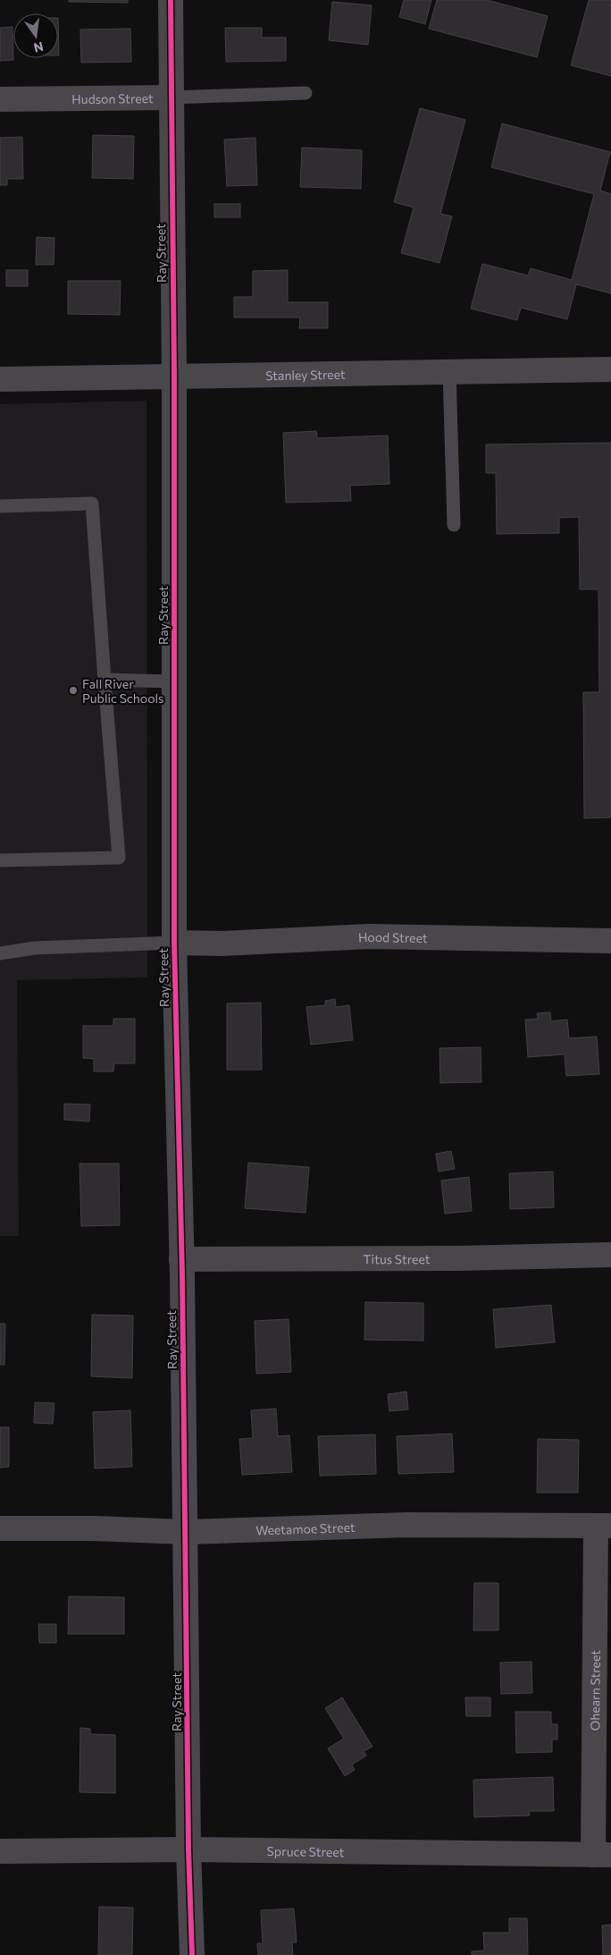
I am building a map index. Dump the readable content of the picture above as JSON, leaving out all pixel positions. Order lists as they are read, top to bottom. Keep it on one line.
{"streets":{"street":["Hudson Street","Ray Street","Stanley Street","Hood Street","Titus Street","Weetamoe Street","Ohearn Street","Spruce Street"]},"crossings":[["Hudson Street","Ray Street"],["Ray Street","Stanley Street"],["Ray Street","Hood Street"],["Ray Street","Titus Street"],["Ray Street","Weetamoe Street"],["Ray Street","Spruce Street"],["Weetamoe Street","Ohearn Street"],["Ohearn Street","Spruce Street"]],"places":["Fall River Public Schools"],"north":"bottom"}
